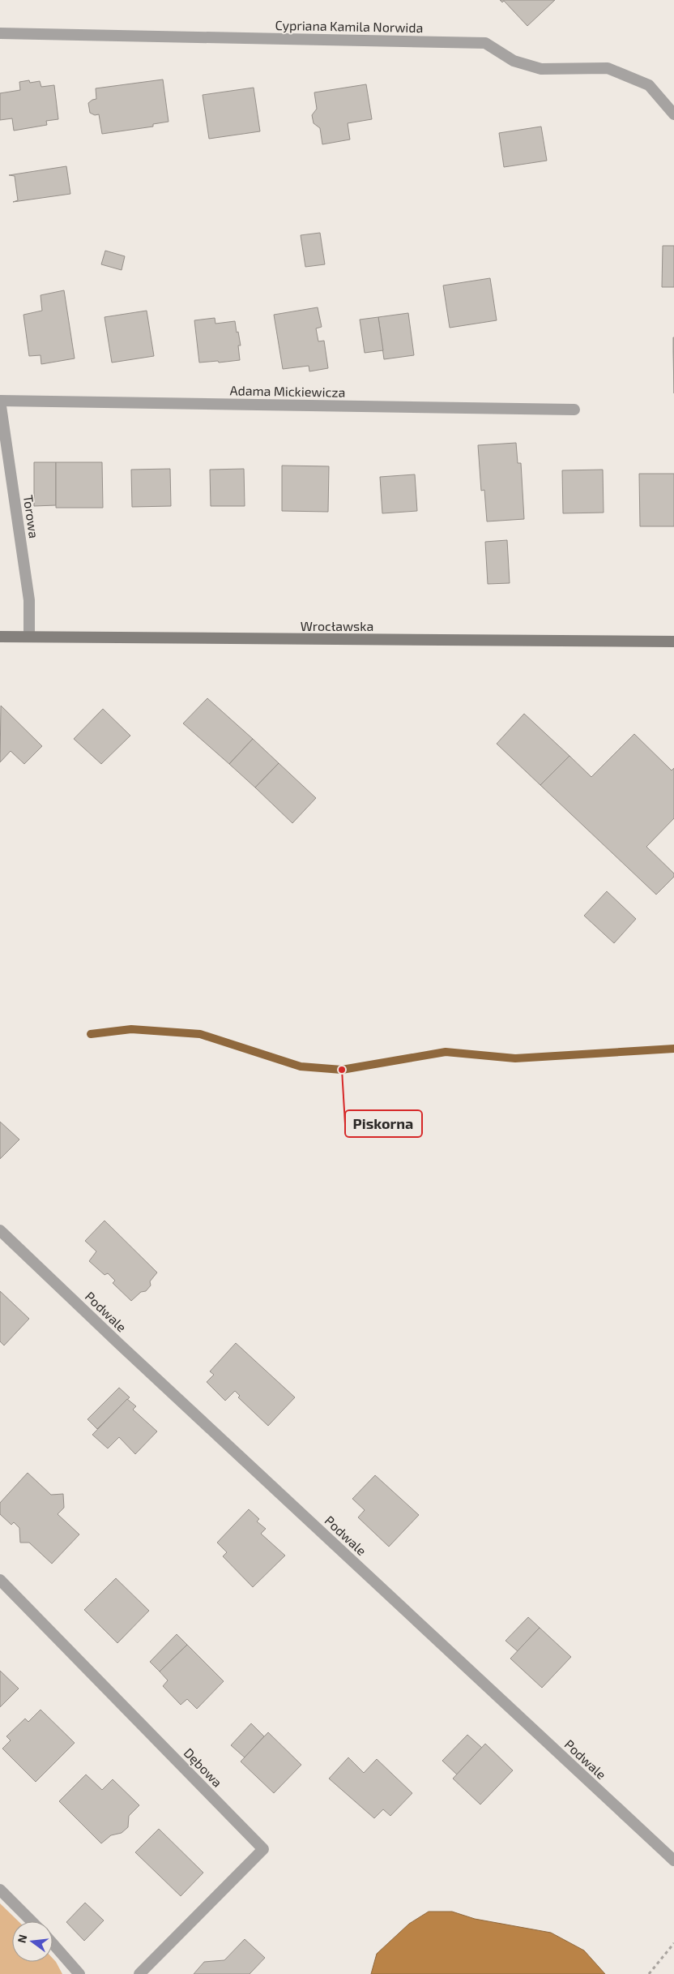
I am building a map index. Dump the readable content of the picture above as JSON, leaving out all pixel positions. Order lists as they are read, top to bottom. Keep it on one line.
{"streets":{"main road":["Wrocławska"],"street":["Cypriana Kamila Norwida","Adama Mickiewicza","Torowa","Podwale","Dębowa"]},"crossings":[["Adama Mickiewicza","Torowa"],["Torowa","Wrocławska"]],"places":["Piskorna"],"north":"left"}
